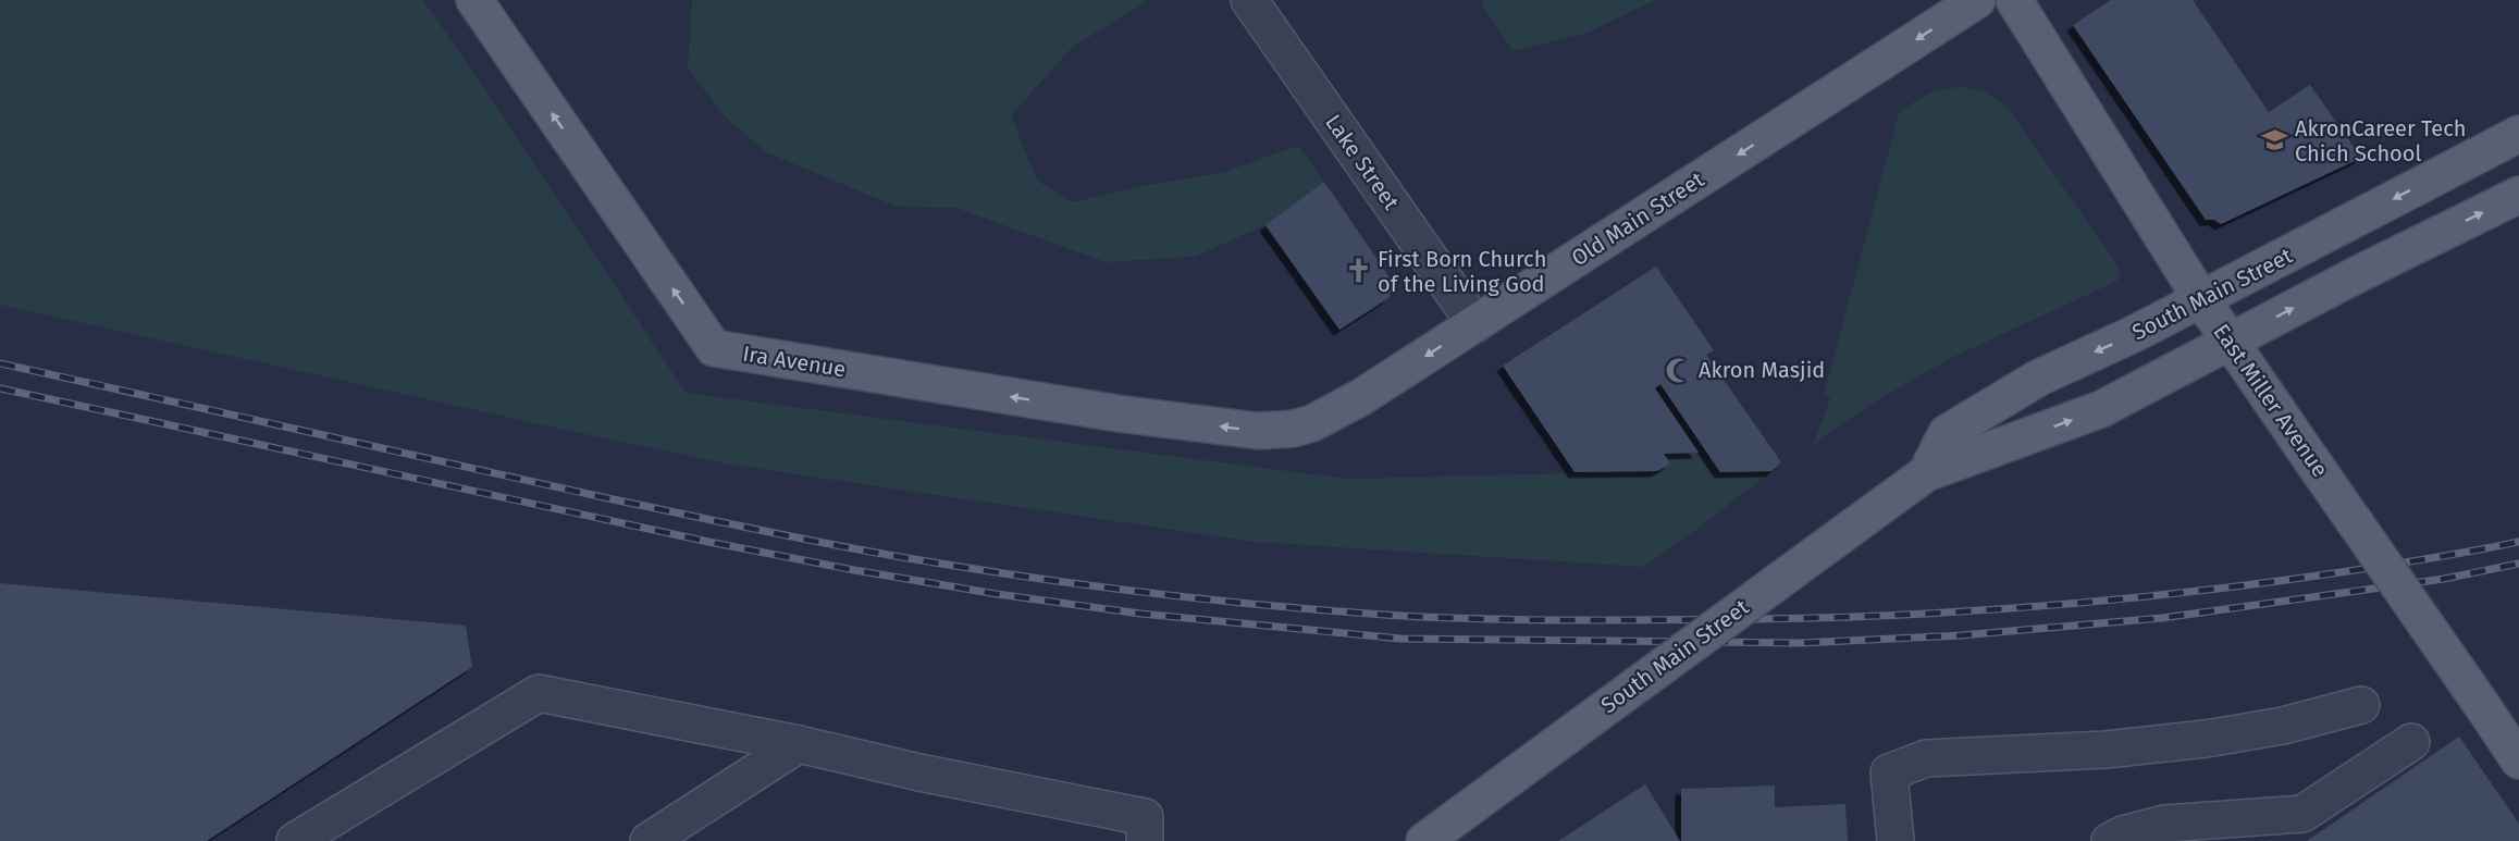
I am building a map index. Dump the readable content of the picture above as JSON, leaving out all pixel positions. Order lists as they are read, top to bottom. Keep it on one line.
{"streets":{"main road":["Old Main Street","South Main Street","Ira Avenue","East Miller Avenue"],"street":["Lake Street"]},"crossings":[["Lake Street","Old Main Street"],["Old Main Street","Ira Avenue"],["South Main Street","East Miller Avenue"]],"one_way":["Old Main Street","Ira Avenue"],"places":{"school or university":["AkronCareer Tech Chich School"],"church":["First Born Church of the Living God"],"mosque":["Akron Masjid"]}}
